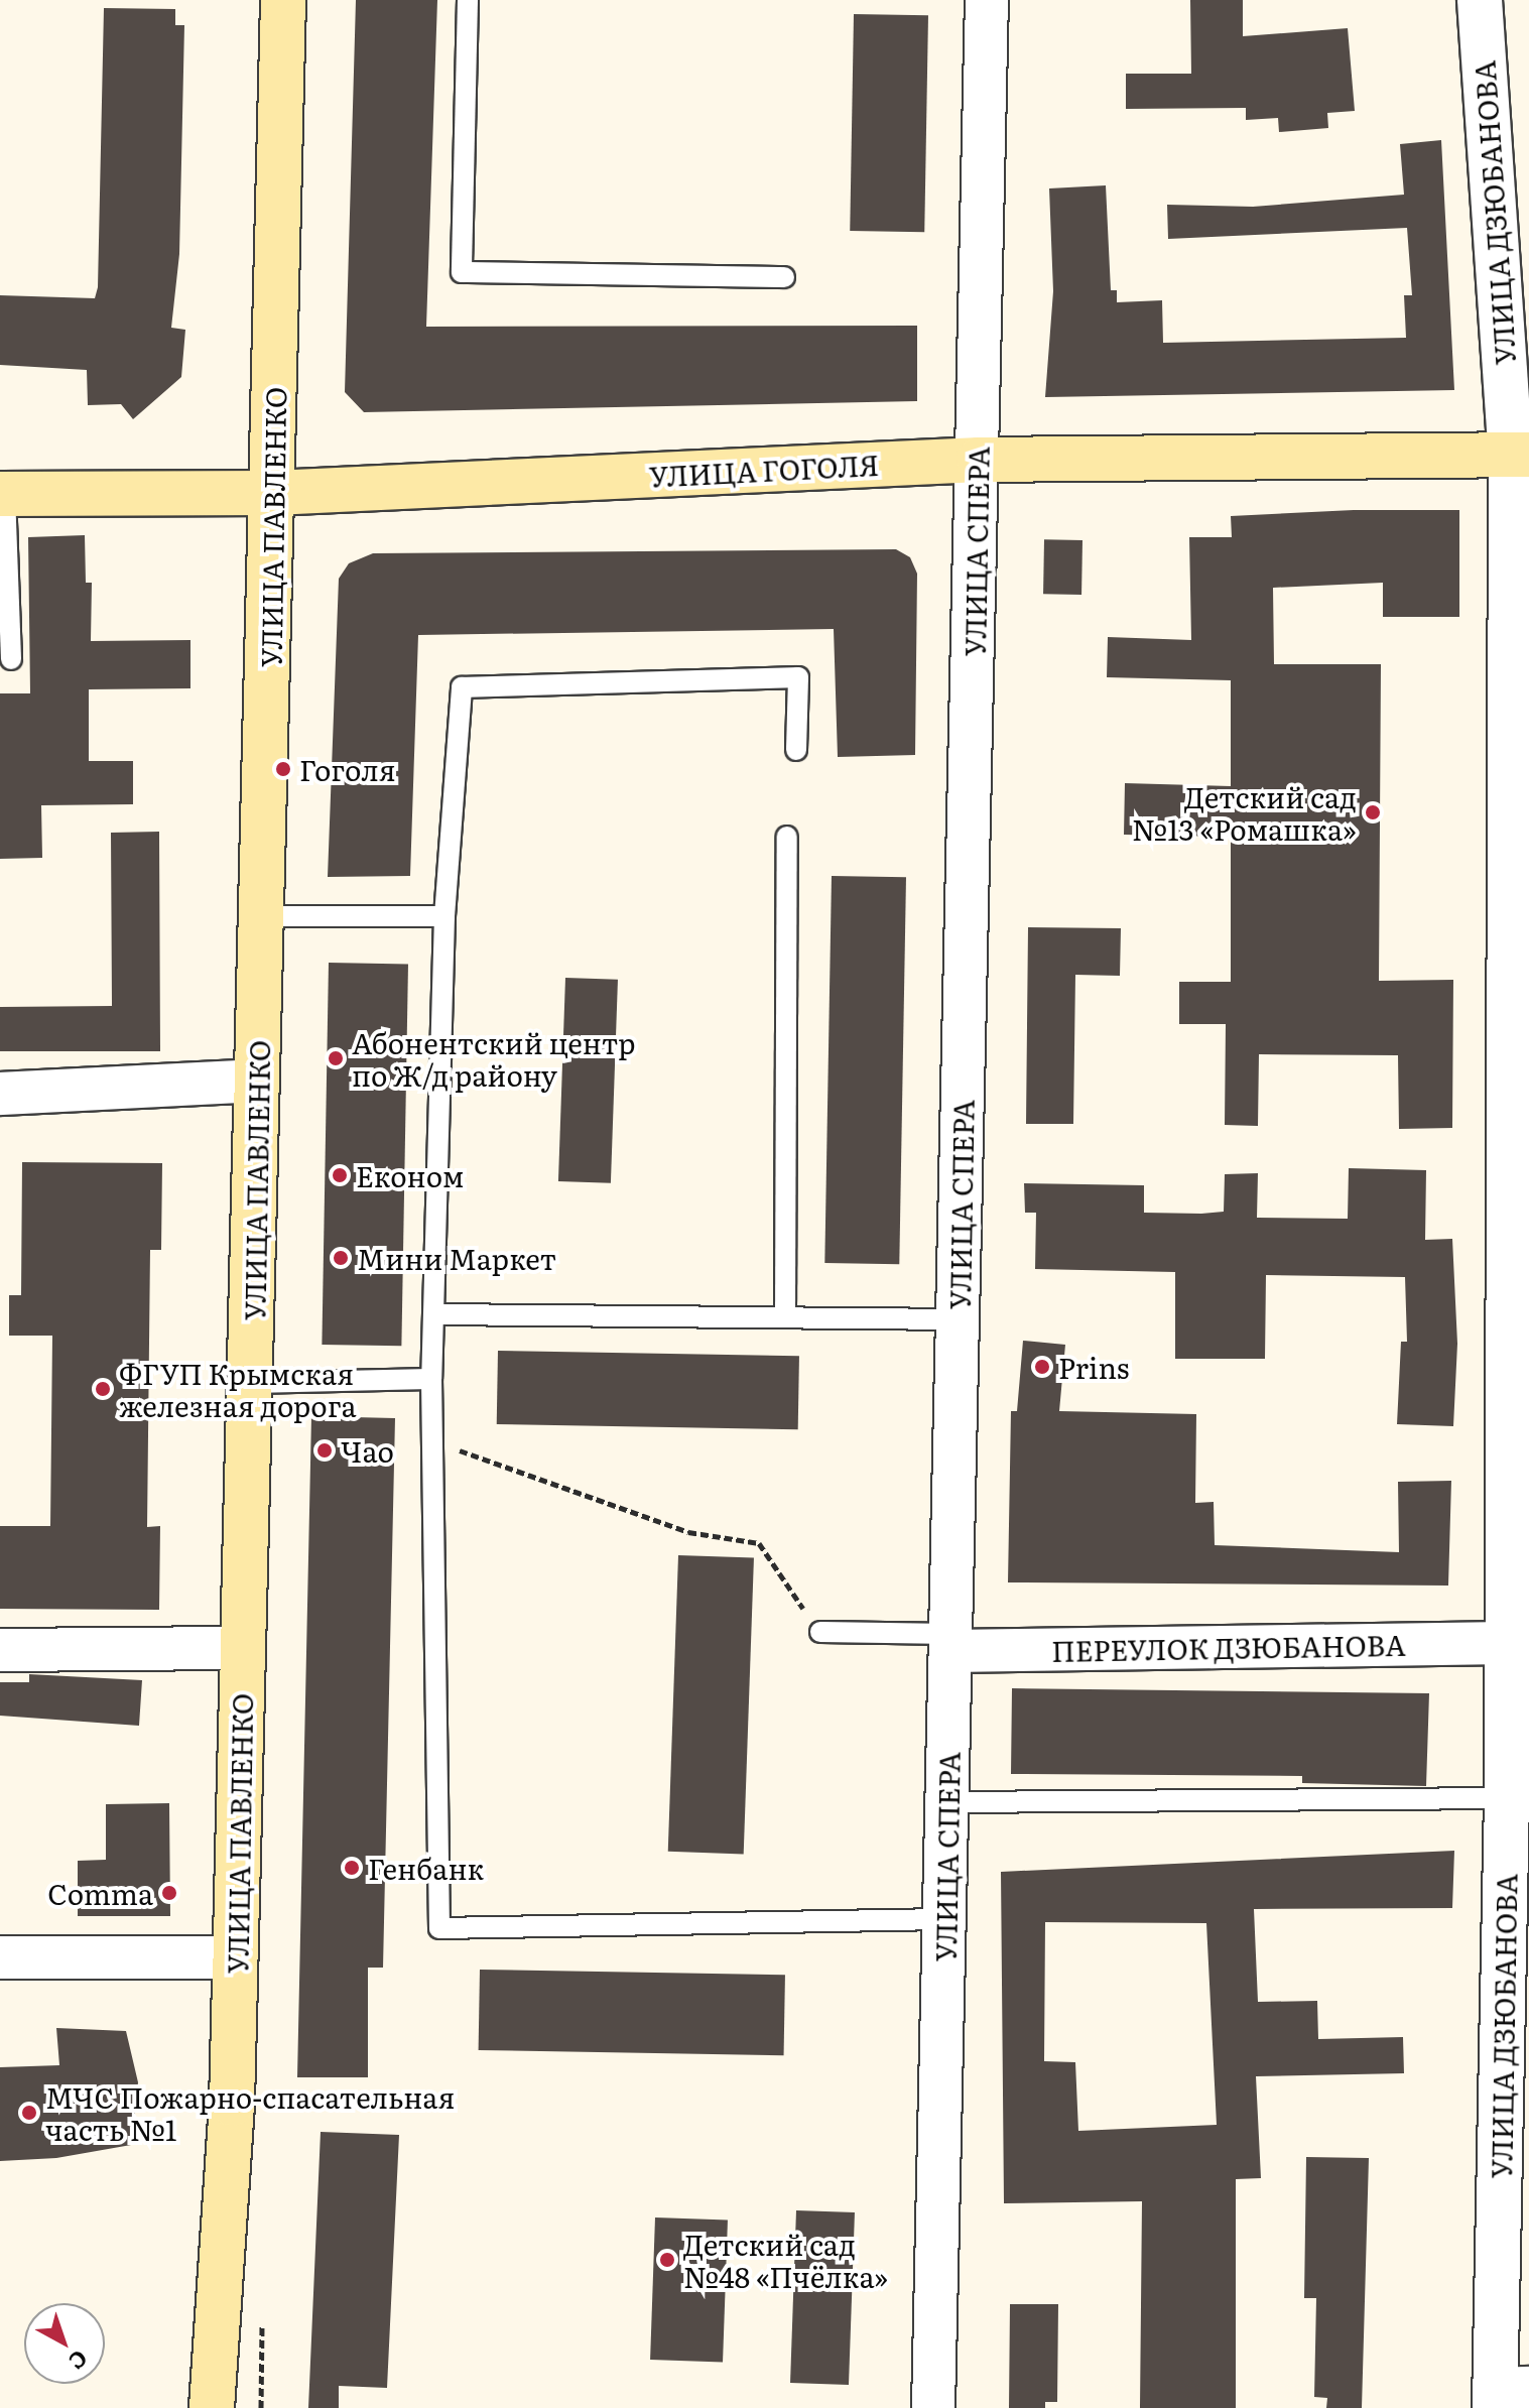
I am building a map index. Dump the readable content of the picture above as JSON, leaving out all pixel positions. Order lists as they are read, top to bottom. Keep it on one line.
{"streets":{"main road":["УЛИЦА ГОГОЛЯ","УЛИЦА ПАВЛЕНКО"],"street":["УЛИЦА ДЗЮБАНОВА","УЛИЦА СПЕРА","ПЕРЕУЛОК ДЗЮБАНОВА"]},"crossings":[["УЛИЦА ДЗЮБАНОВА","УЛИЦА ГОГОЛЯ"],["УЛИЦА ДЗЮБАНОВА","ПЕРЕУЛОК ДЗЮБАНОВА"],["УЛИЦА ГОГОЛЯ","УЛИЦА ПАВЛЕНКО"],["УЛИЦА ГОГОЛЯ","УЛИЦА СПЕРА"],["УЛИЦА СПЕРА","ПЕРЕУЛОК ДЗЮБАНОВА"]],"places":["Гоголя","Детский сад №13 «Ромашка»","Абонентский центр по Ж/д району","Економ","Мини Маркет","Prins","ФГУП Крымская железная дорога","Чао","Генбанк","Comma","МЧС Пожарно-спасательная часть №1","Детский сад №48 «Пчёлка»"],"north":"bottom right"}
